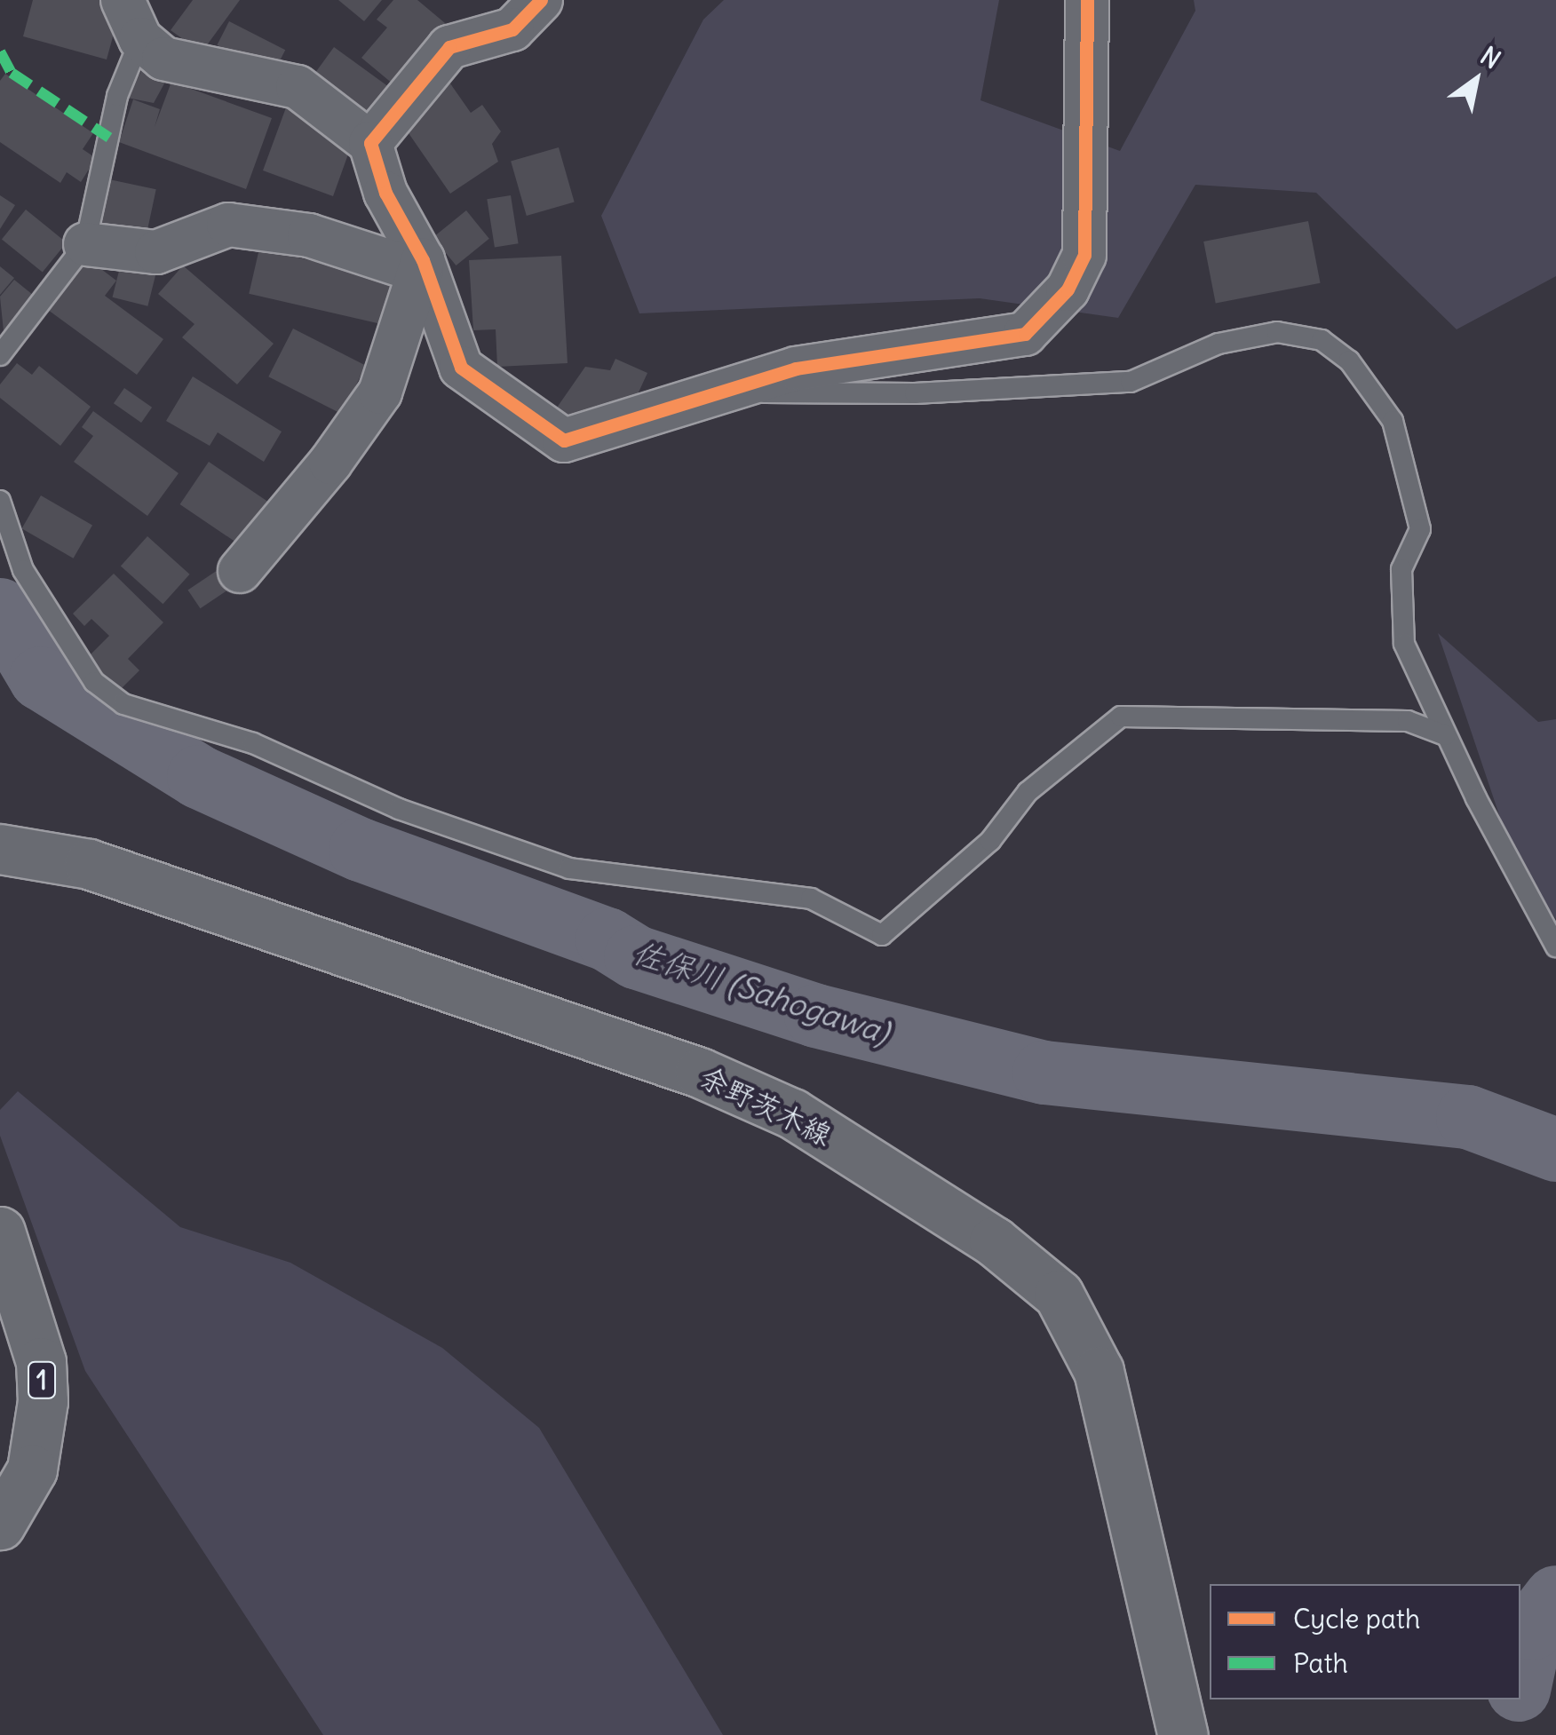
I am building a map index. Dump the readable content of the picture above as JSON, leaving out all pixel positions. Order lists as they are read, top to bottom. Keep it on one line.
{"streets":{"main road":["余野茨木線","1"]},"water":["佐保川 (Sahogawa)"],"legend":["Cycle path","Path"],"north":"top right"}
